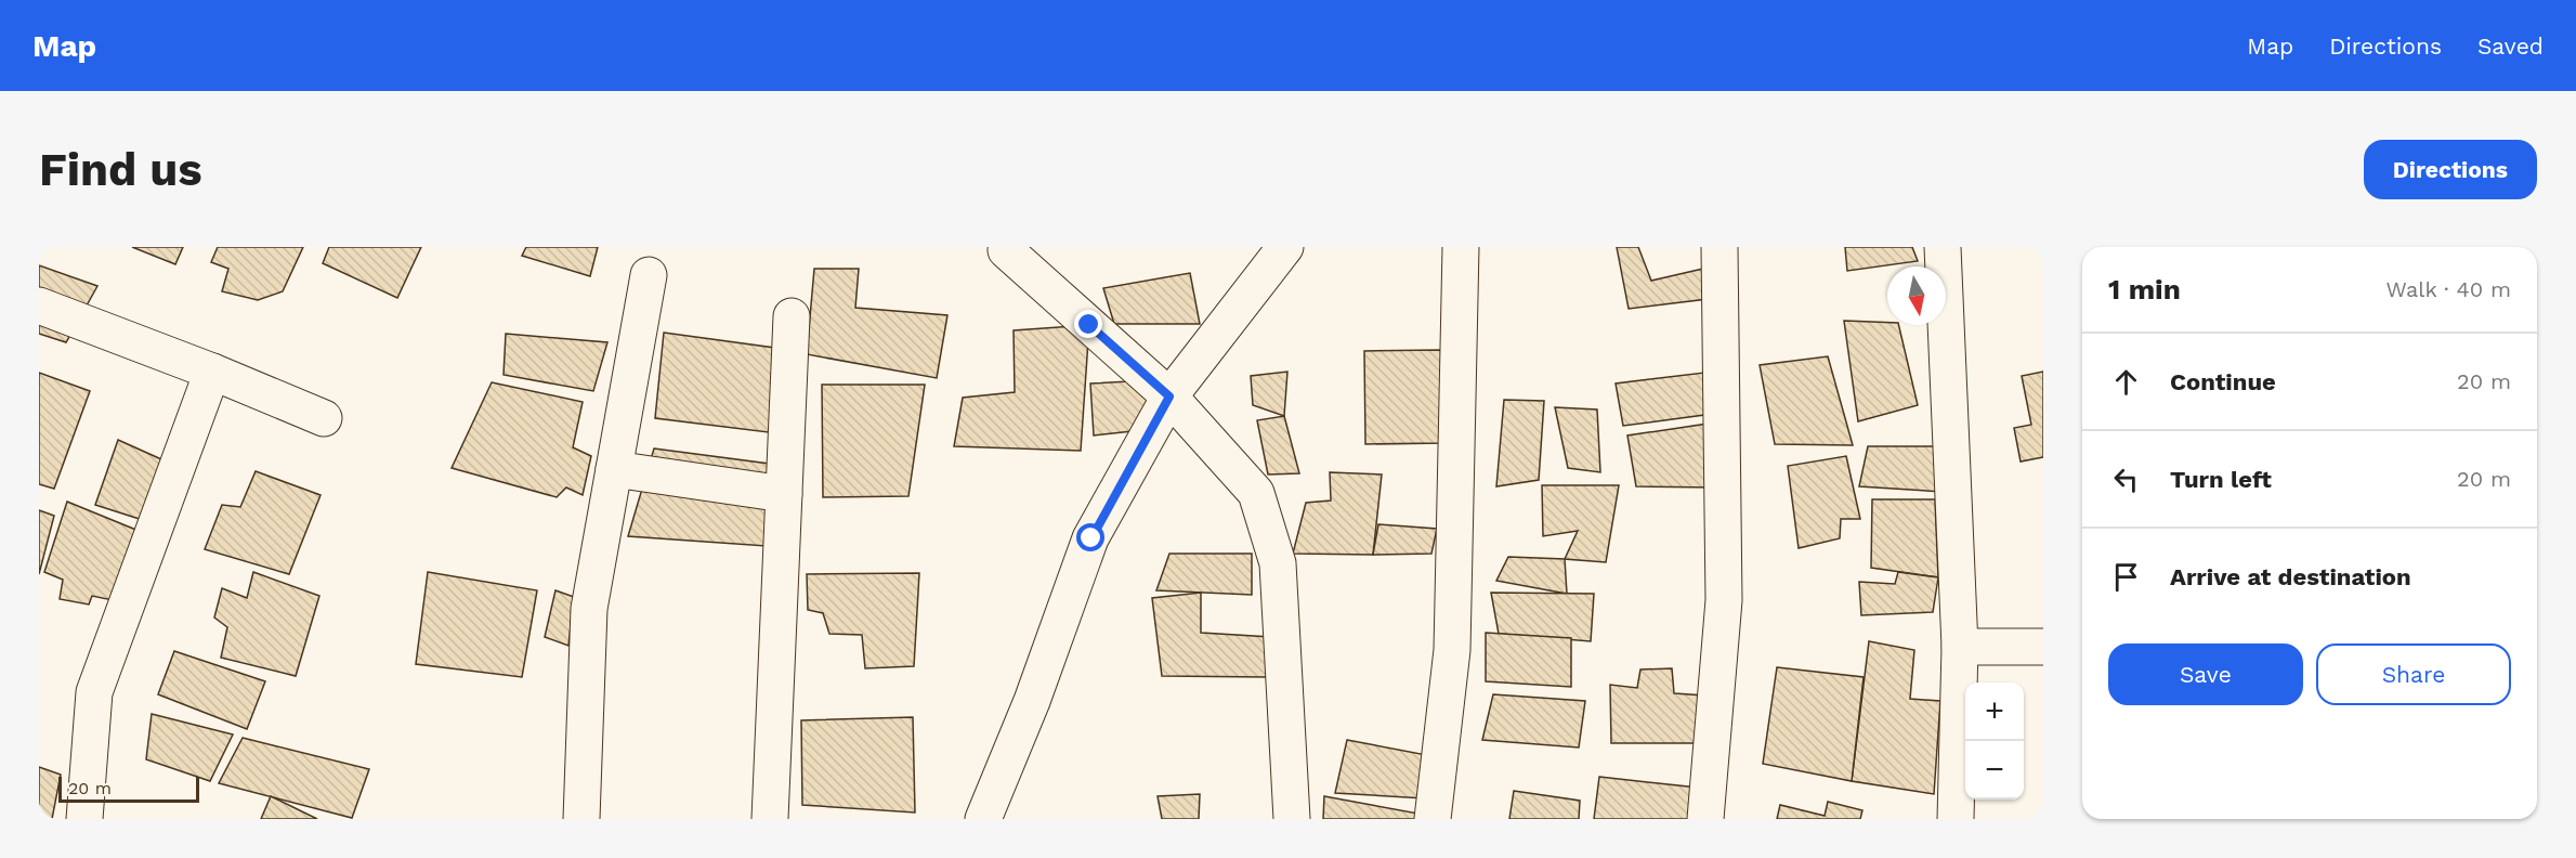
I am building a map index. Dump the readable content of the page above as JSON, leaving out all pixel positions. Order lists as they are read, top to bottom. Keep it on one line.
{"scale_bar":"20 m","north":"bottom","page":{"header":"Map","nav":["Map","Directions","Saved"],"buttons":["Directions",["Save","Share"]],"title":"Find us","heading":["1 min","Walk · 40 m"],"list":[["Continue","20 m"],["Turn left","20 m"],"Arrive at destination"],"map_buttons":["+","−"],"scale":"20 m"}}
